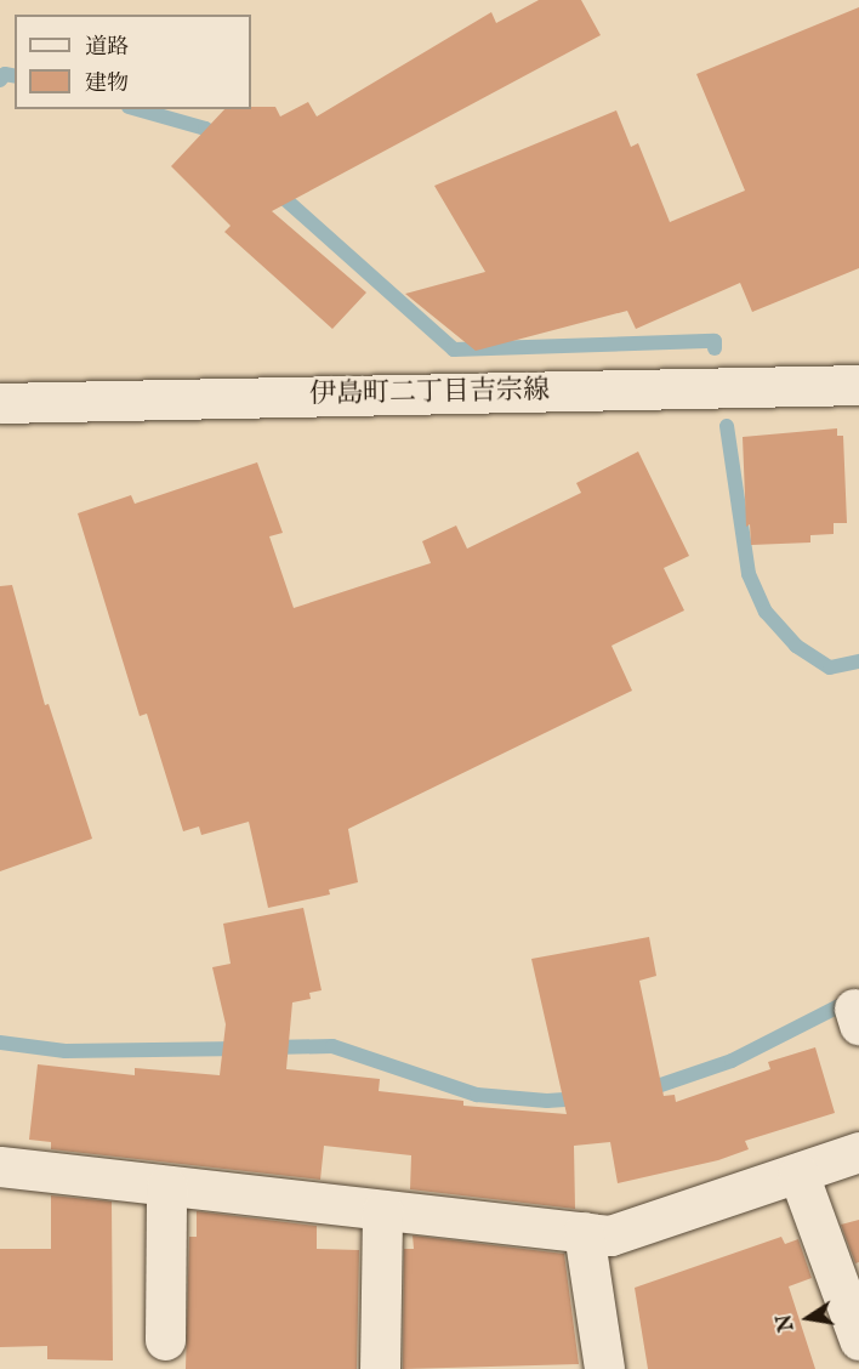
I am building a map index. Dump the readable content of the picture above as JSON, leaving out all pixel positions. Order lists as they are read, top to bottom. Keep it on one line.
{"streets":{"street":["伊島町二丁目吉宗線"]},"legend":["道路","建物"],"north":"left"}
